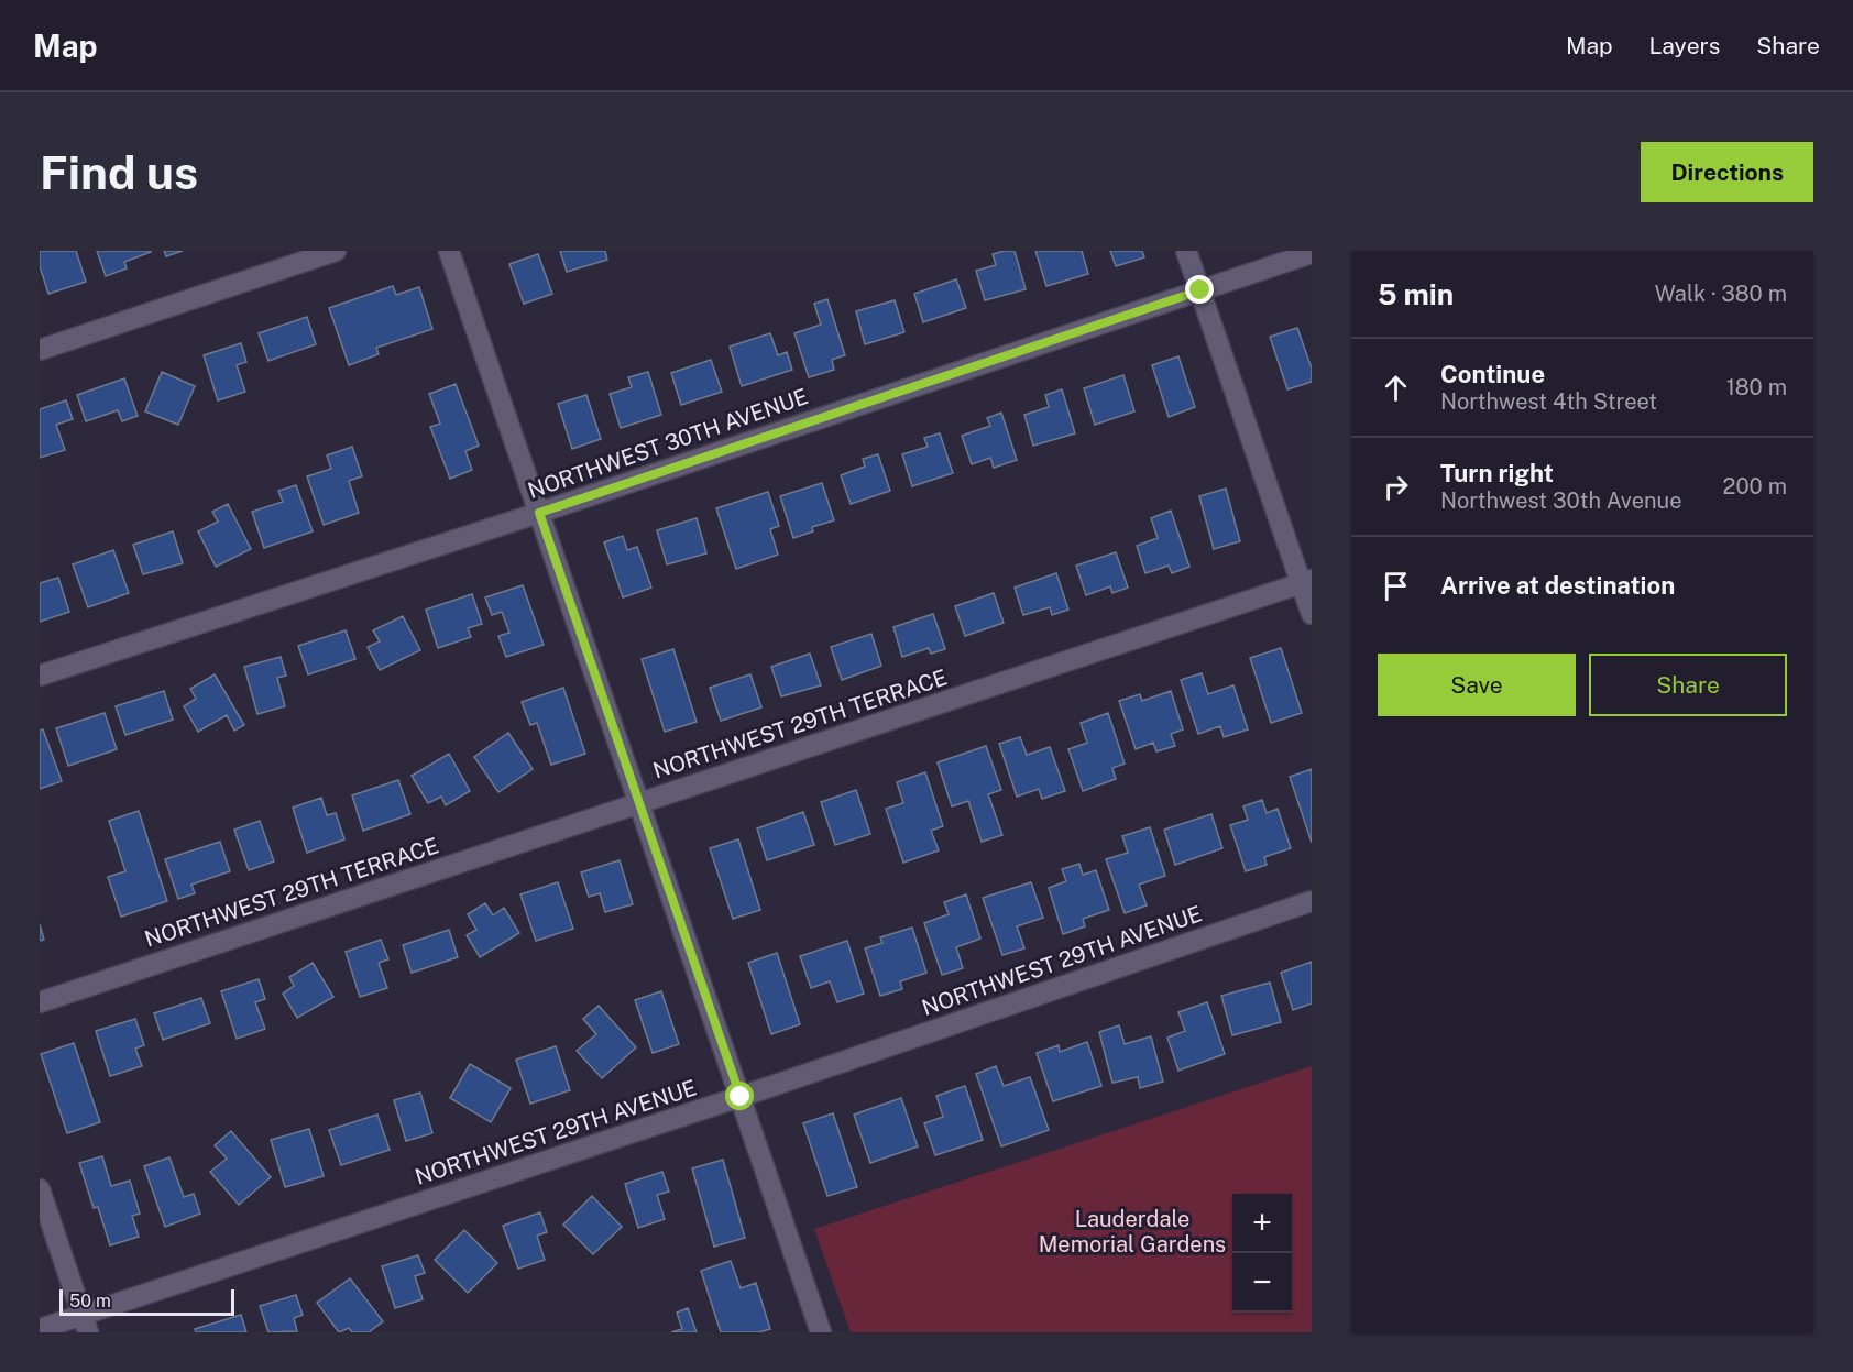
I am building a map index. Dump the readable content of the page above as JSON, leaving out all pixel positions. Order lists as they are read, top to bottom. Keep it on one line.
{"streets":{"street":["NORTHWEST 30TH AVENUE","NORTHWEST 29TH TERRACE","NORTHWEST 29TH AVENUE"]},"parks":["Lauderdale Memorial Gardens"],"scale_bar":"50 m","page":{"header":"Map","nav":["Map","Layers","Share"],"buttons":["Directions",["Save","Share"]],"title":"Find us","heading":["5 min","Walk · 380 m"],"list":[["Continue","Northwest 4th Street","180 m"],["Turn right","Northwest 30th Avenue","200 m"],"Arrive at destination"],"map_buttons":["+","−"],"scale":"50 m"}}
